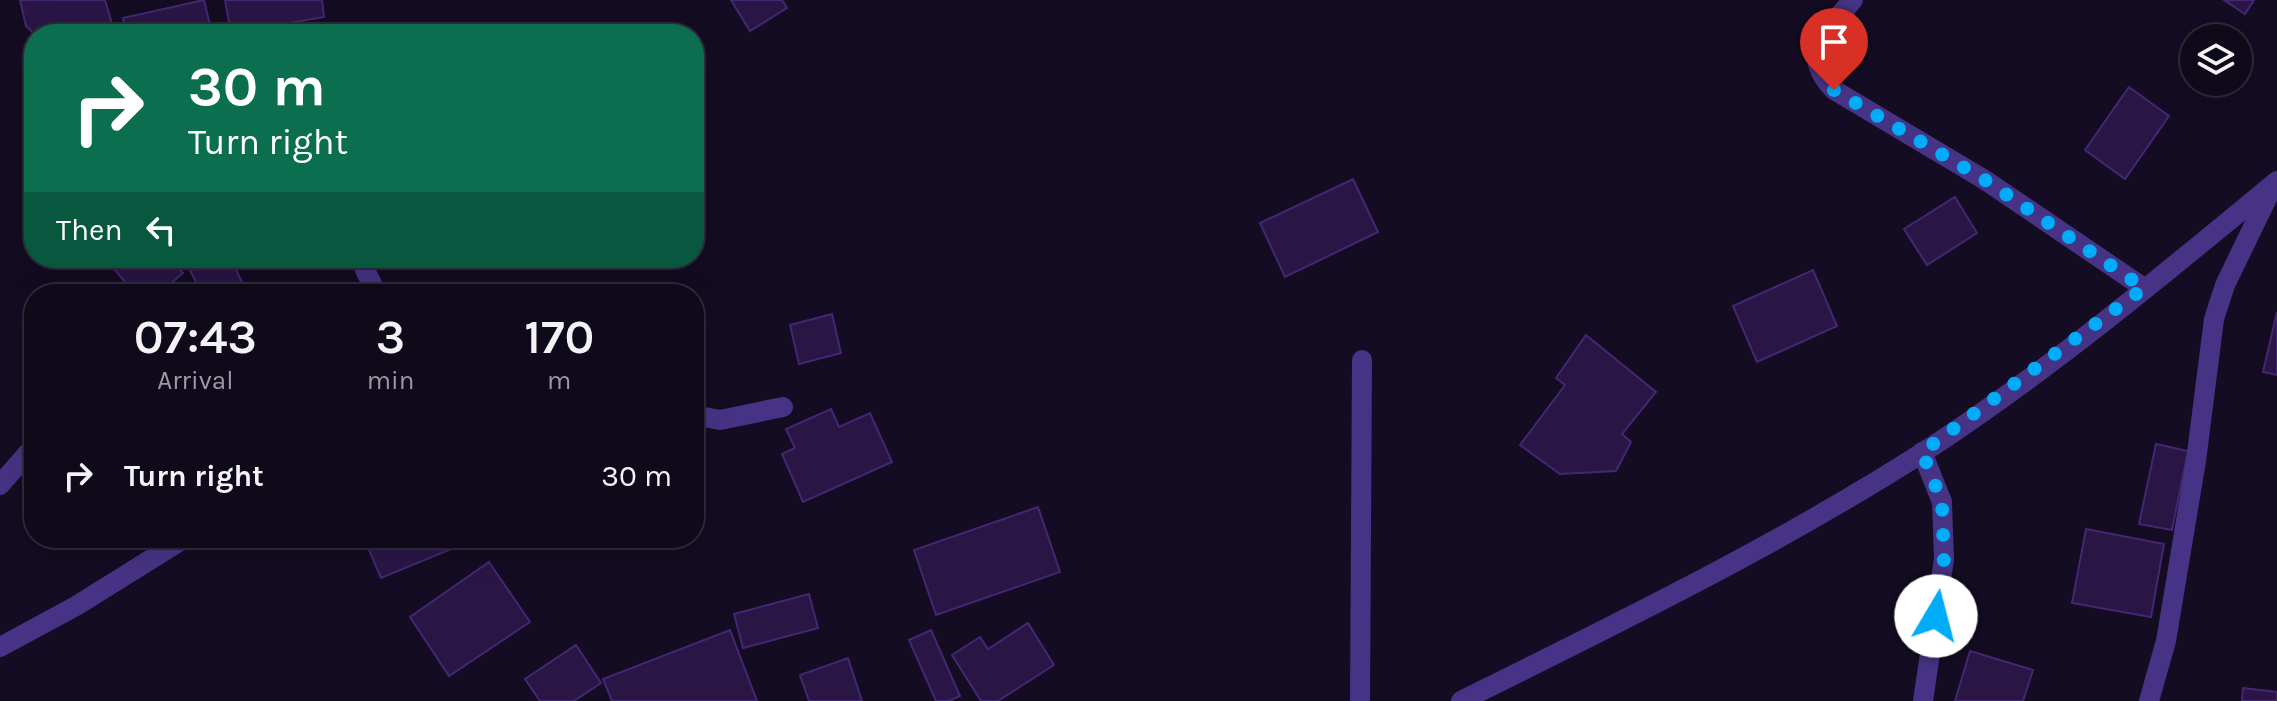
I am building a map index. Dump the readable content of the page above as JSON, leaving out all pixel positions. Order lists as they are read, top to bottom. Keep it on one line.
{"page":{"turn":["30 m","Turn right"],"then":"Then","eta":["07:43","Arrival","3","min","170","m"],"list":[{"name":"Turn right","value":"30 m"}]}}
